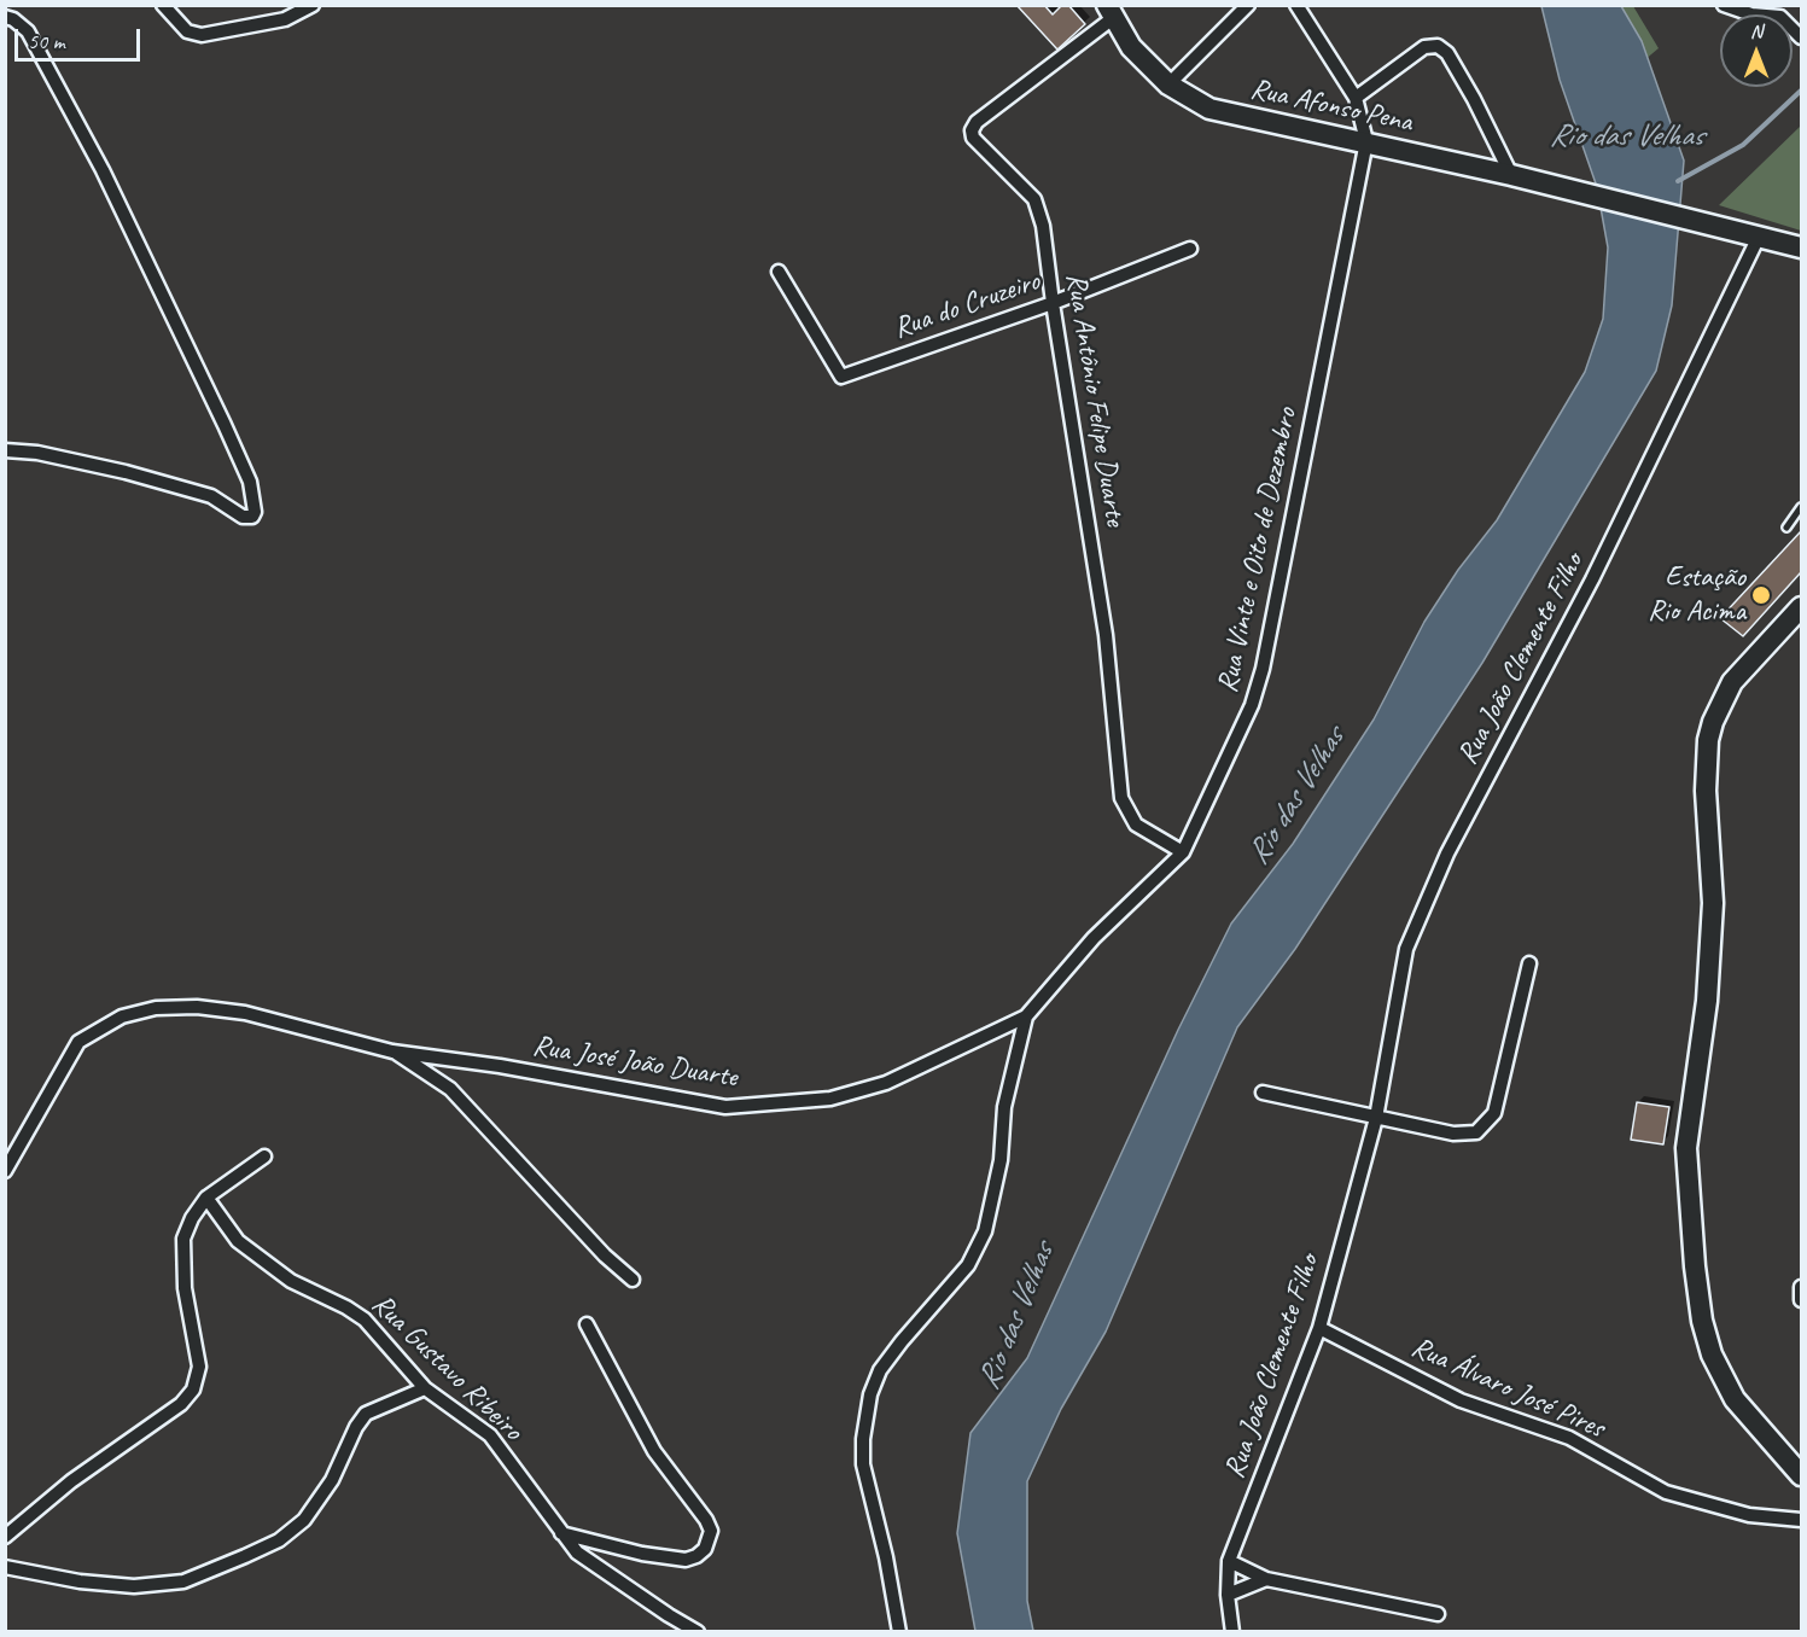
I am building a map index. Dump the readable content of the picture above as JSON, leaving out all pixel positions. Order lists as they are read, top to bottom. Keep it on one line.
{"streets":{"main road":["Rua Afonso Pena"],"street":["Rua do Cruzeiro","Rua Antônio Felipe Duarte","Rua Vinte e Oito de Dezembro","Rua João Clemente Filho","Rua José João Duarte","Rua Gustavo Ribeiro","Rua Álvaro José Pires"]},"crossings":[["Rua Afonso Pena","Rua Antônio Felipe Duarte"],["Rua Afonso Pena","Rua Vinte e Oito de Dezembro"],["Rua Afonso Pena","Rua João Clemente Filho"],["Rua do Cruzeiro","Rua Antônio Felipe Duarte"],["Rua Antônio Felipe Duarte","Rua Vinte e Oito de Dezembro"],["Rua Vinte e Oito de Dezembro","Rua José João Duarte"],["Rua João Clemente Filho","Rua Álvaro José Pires"]],"water":["Rio das Velhas"],"places":["Estação Rio Acima"],"scale_bar":"50 m","north":"top"}
